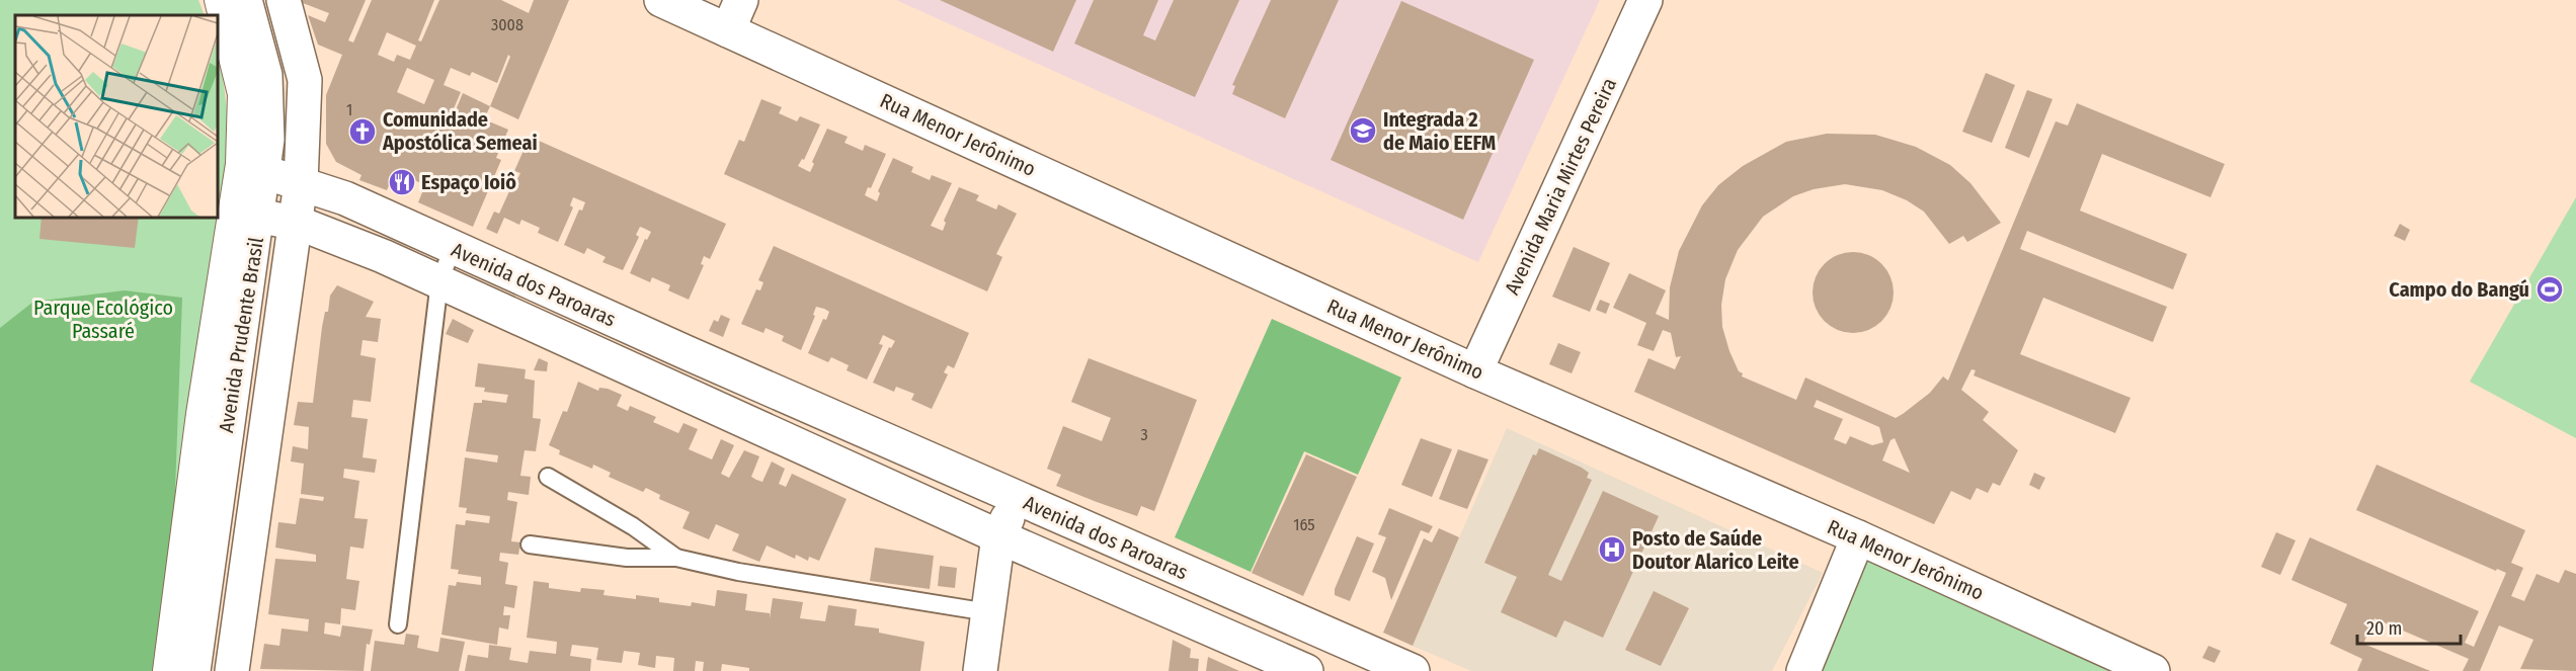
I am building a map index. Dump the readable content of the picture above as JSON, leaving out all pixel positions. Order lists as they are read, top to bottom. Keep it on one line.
{"streets":{"street":["Rua Menor Jerônimo","Avenida Maria Mirtes Pereira","Avenida dos Paroaras","Avenida Prudente Brasil"]},"crossings":[["Rua Menor Jerônimo","Avenida Maria Mirtes Pereira"],["Avenida dos Paroaras","Avenida Prudente Brasil"]],"parks":["Parque Ecológico Passaré"],"places":{"school or university":["Integrada 2 de Maio EEFM"],"church":["Comunidade Apostólica Semeai"],"restaurant":["Espaço Ioiô"],"sports":["Campo do Bangú"],"hospital":["Posto de Saúde Doutor Alarico Leite"]},"house_numbers":["3008","1","3","165"],"scale_bar":"20 m"}
